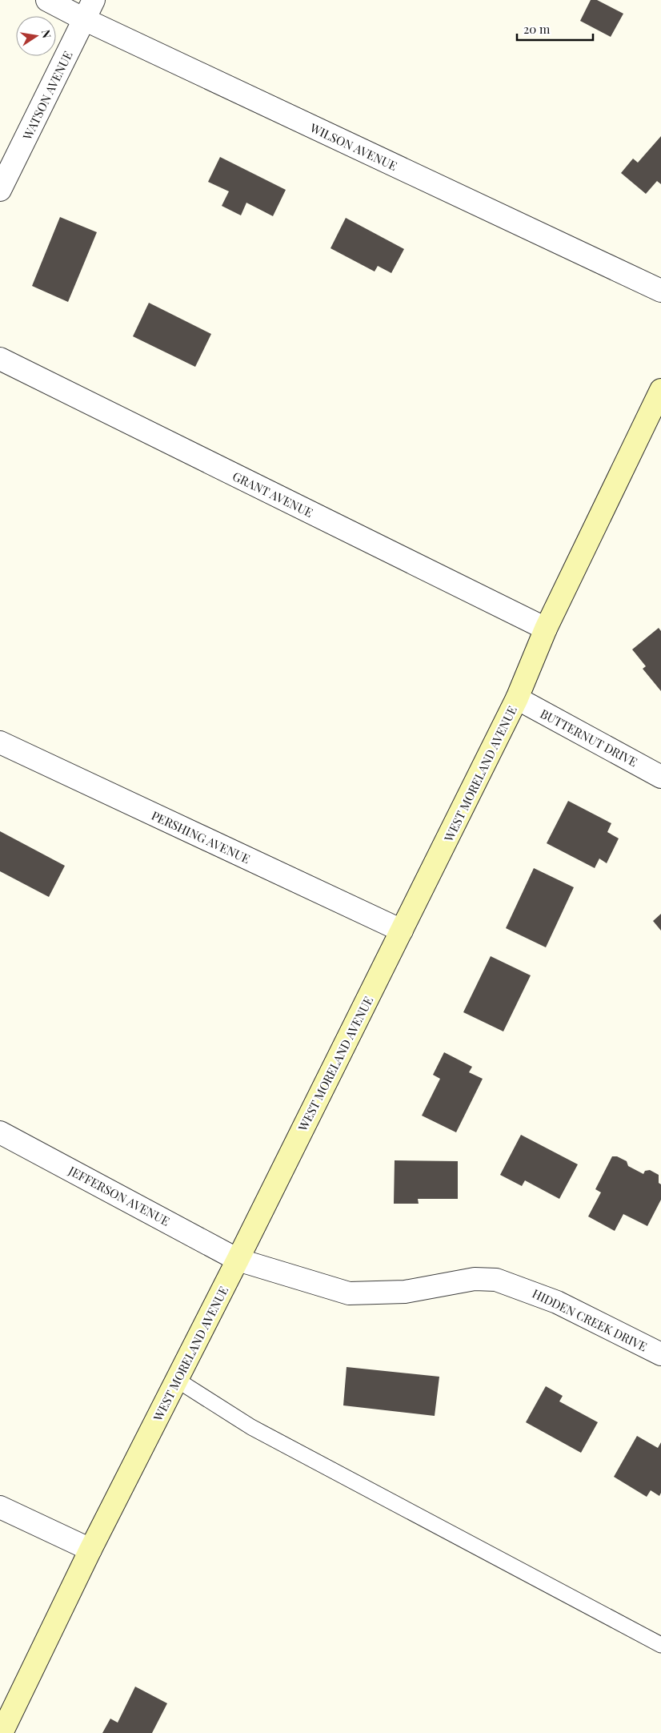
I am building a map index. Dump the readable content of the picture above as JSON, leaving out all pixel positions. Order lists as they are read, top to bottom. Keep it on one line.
{"streets":{"street":["WATSON AVENUE","WILSON AVENUE","GRANT AVENUE","BUTTERNUT DRIVE","WEST MORELAND AVENUE","PERSHING AVENUE","JEFFERSON AVENUE","HIDDEN CREEK DRIVE"]},"crossings":[["WATSON AVENUE","WILSON AVENUE"],["GRANT AVENUE","WEST MORELAND AVENUE"],["BUTTERNUT DRIVE","WEST MORELAND AVENUE"],["WEST MORELAND AVENUE","PERSHING AVENUE"],["WEST MORELAND AVENUE","JEFFERSON AVENUE"],["WEST MORELAND AVENUE","HIDDEN CREEK DRIVE"],["JEFFERSON AVENUE","HIDDEN CREEK DRIVE"]],"scale_bar":"20 m","north":"right"}
